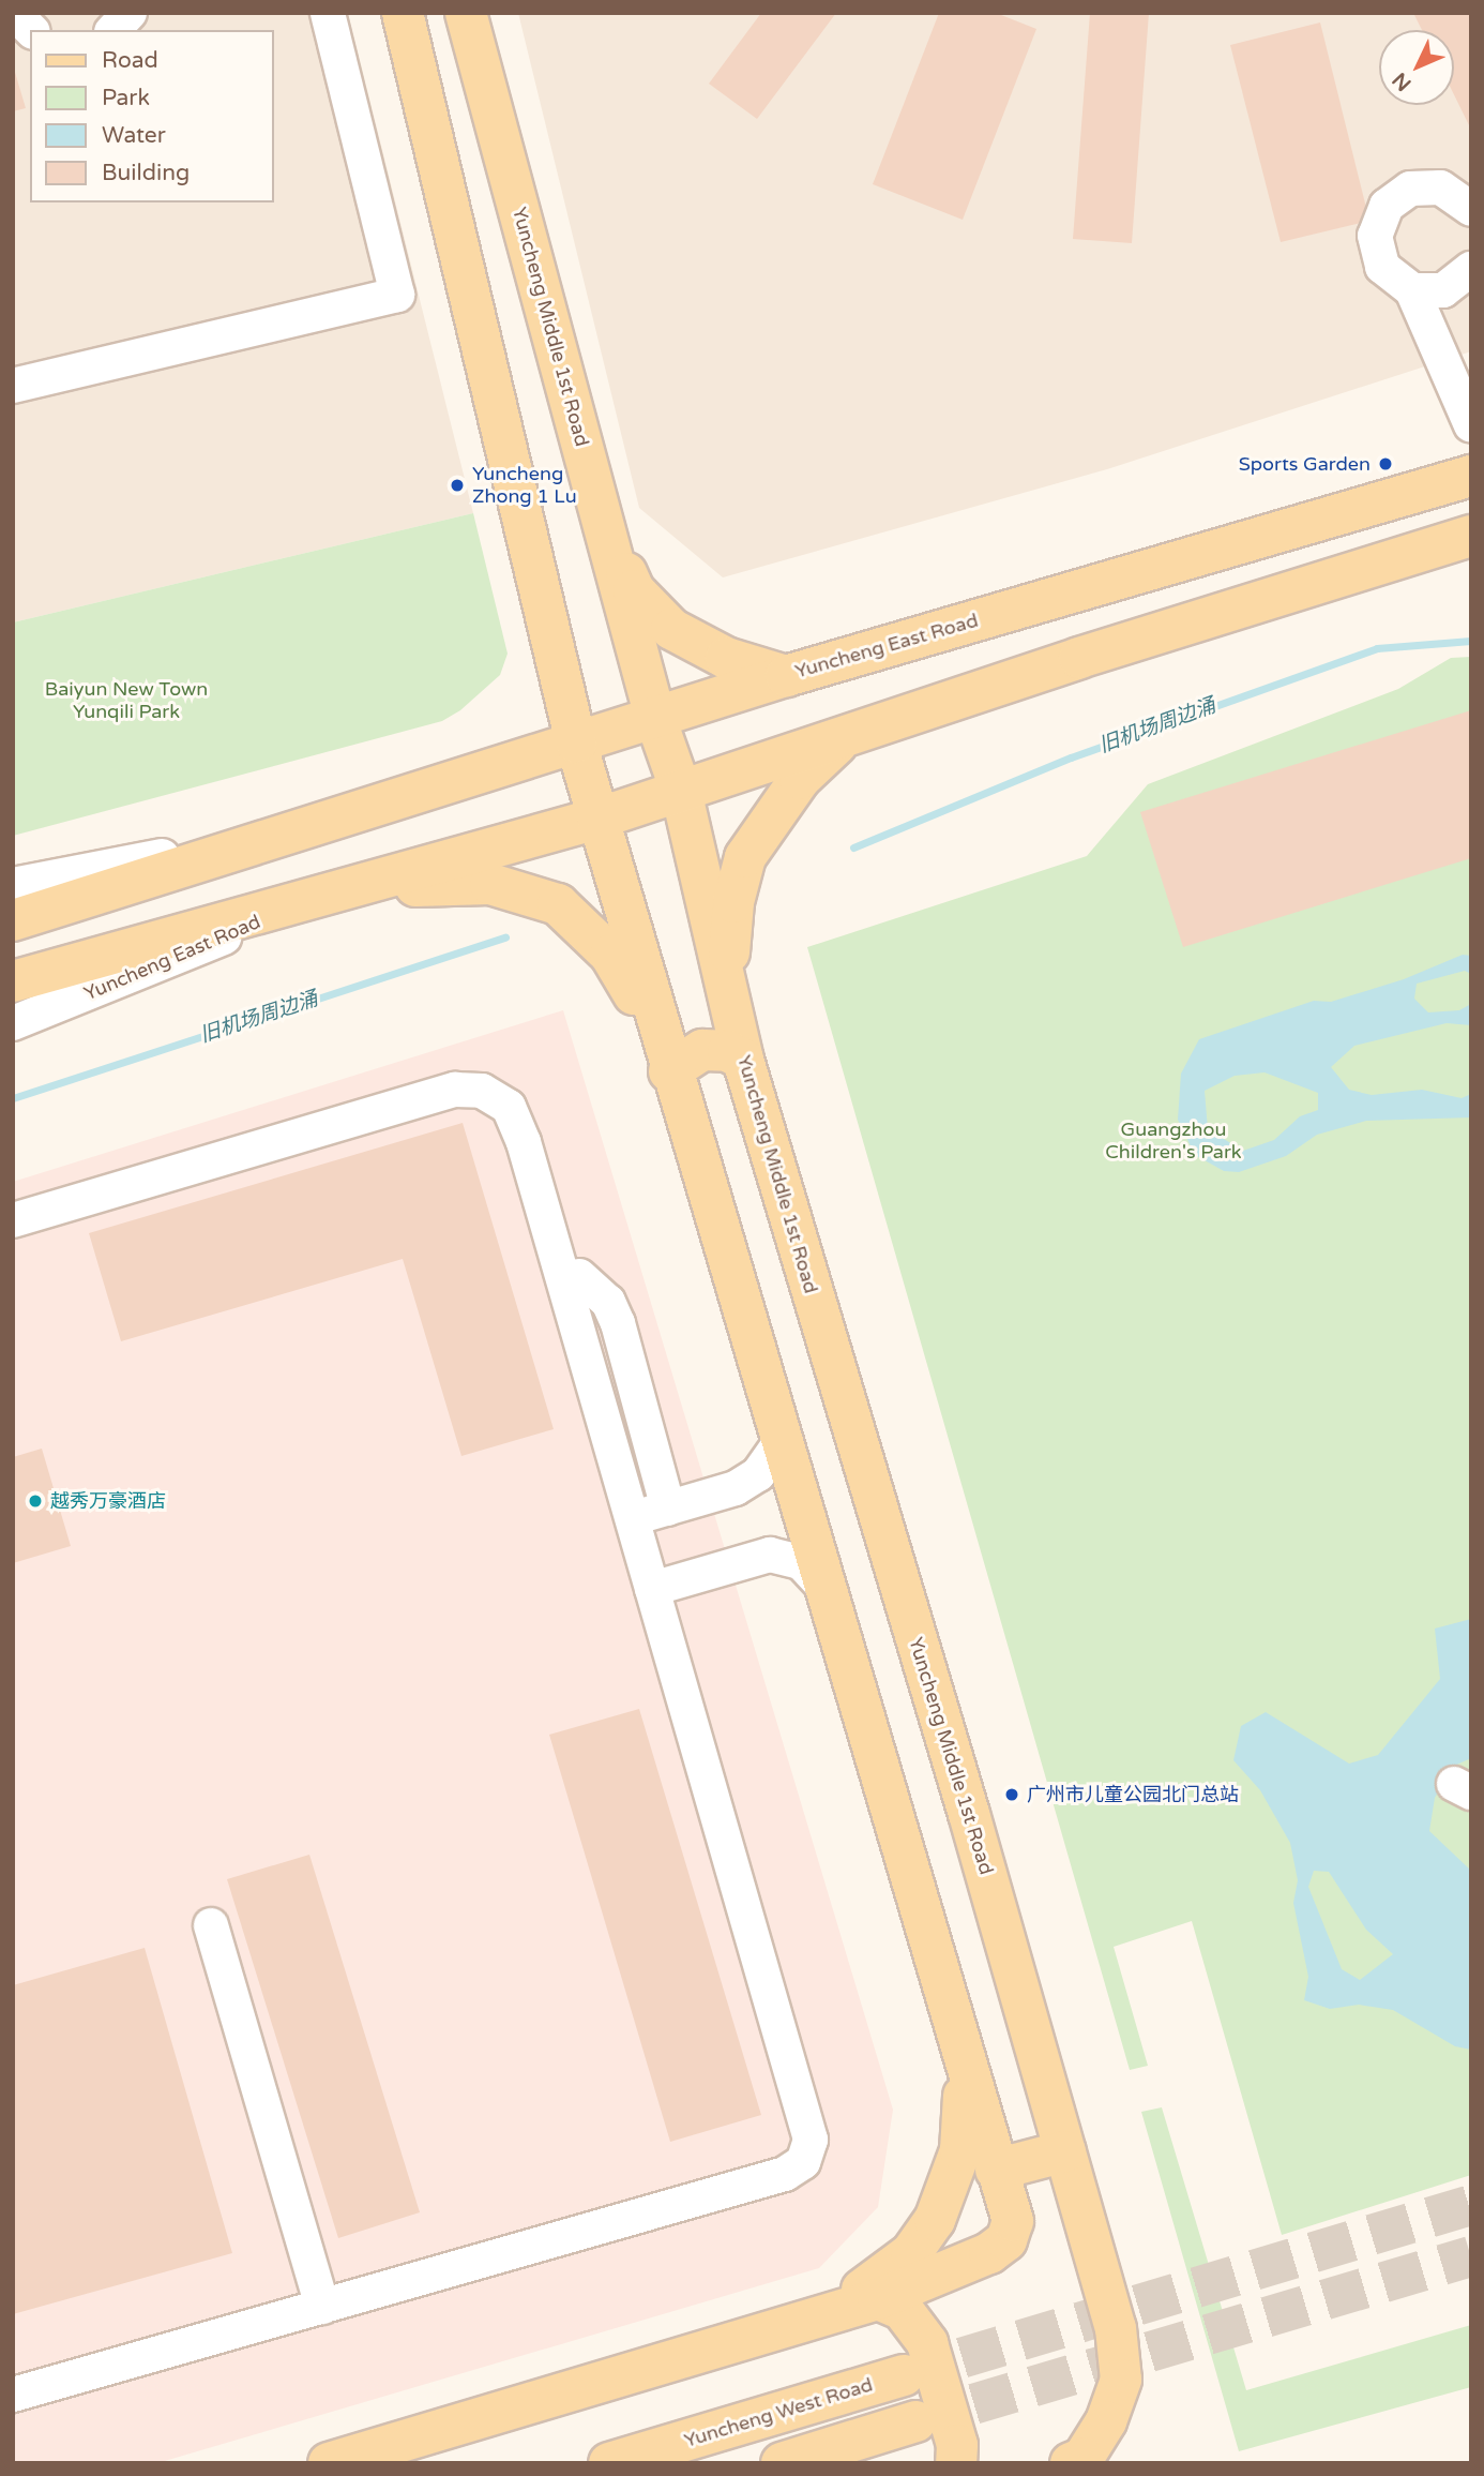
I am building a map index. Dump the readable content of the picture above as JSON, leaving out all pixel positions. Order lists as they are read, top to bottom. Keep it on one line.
{"streets":{"main road":["Yuncheng Middle 1st Road","Yuncheng East Road","Yuncheng West Road"]},"crossings":[["Yuncheng Middle 1st Road","Yuncheng East Road"]],"water":["旧机场周边涌"],"parks":["Baiyun New Town Yunqili Park","Guangzhou Children's Park"],"places":["Sports Garden","Yuncheng Zhong 1 Lu","越秀万豪酒店","广州市儿童公园北门总站"],"legend":["Road","Park","Water","Building"],"north":"bottom left"}
